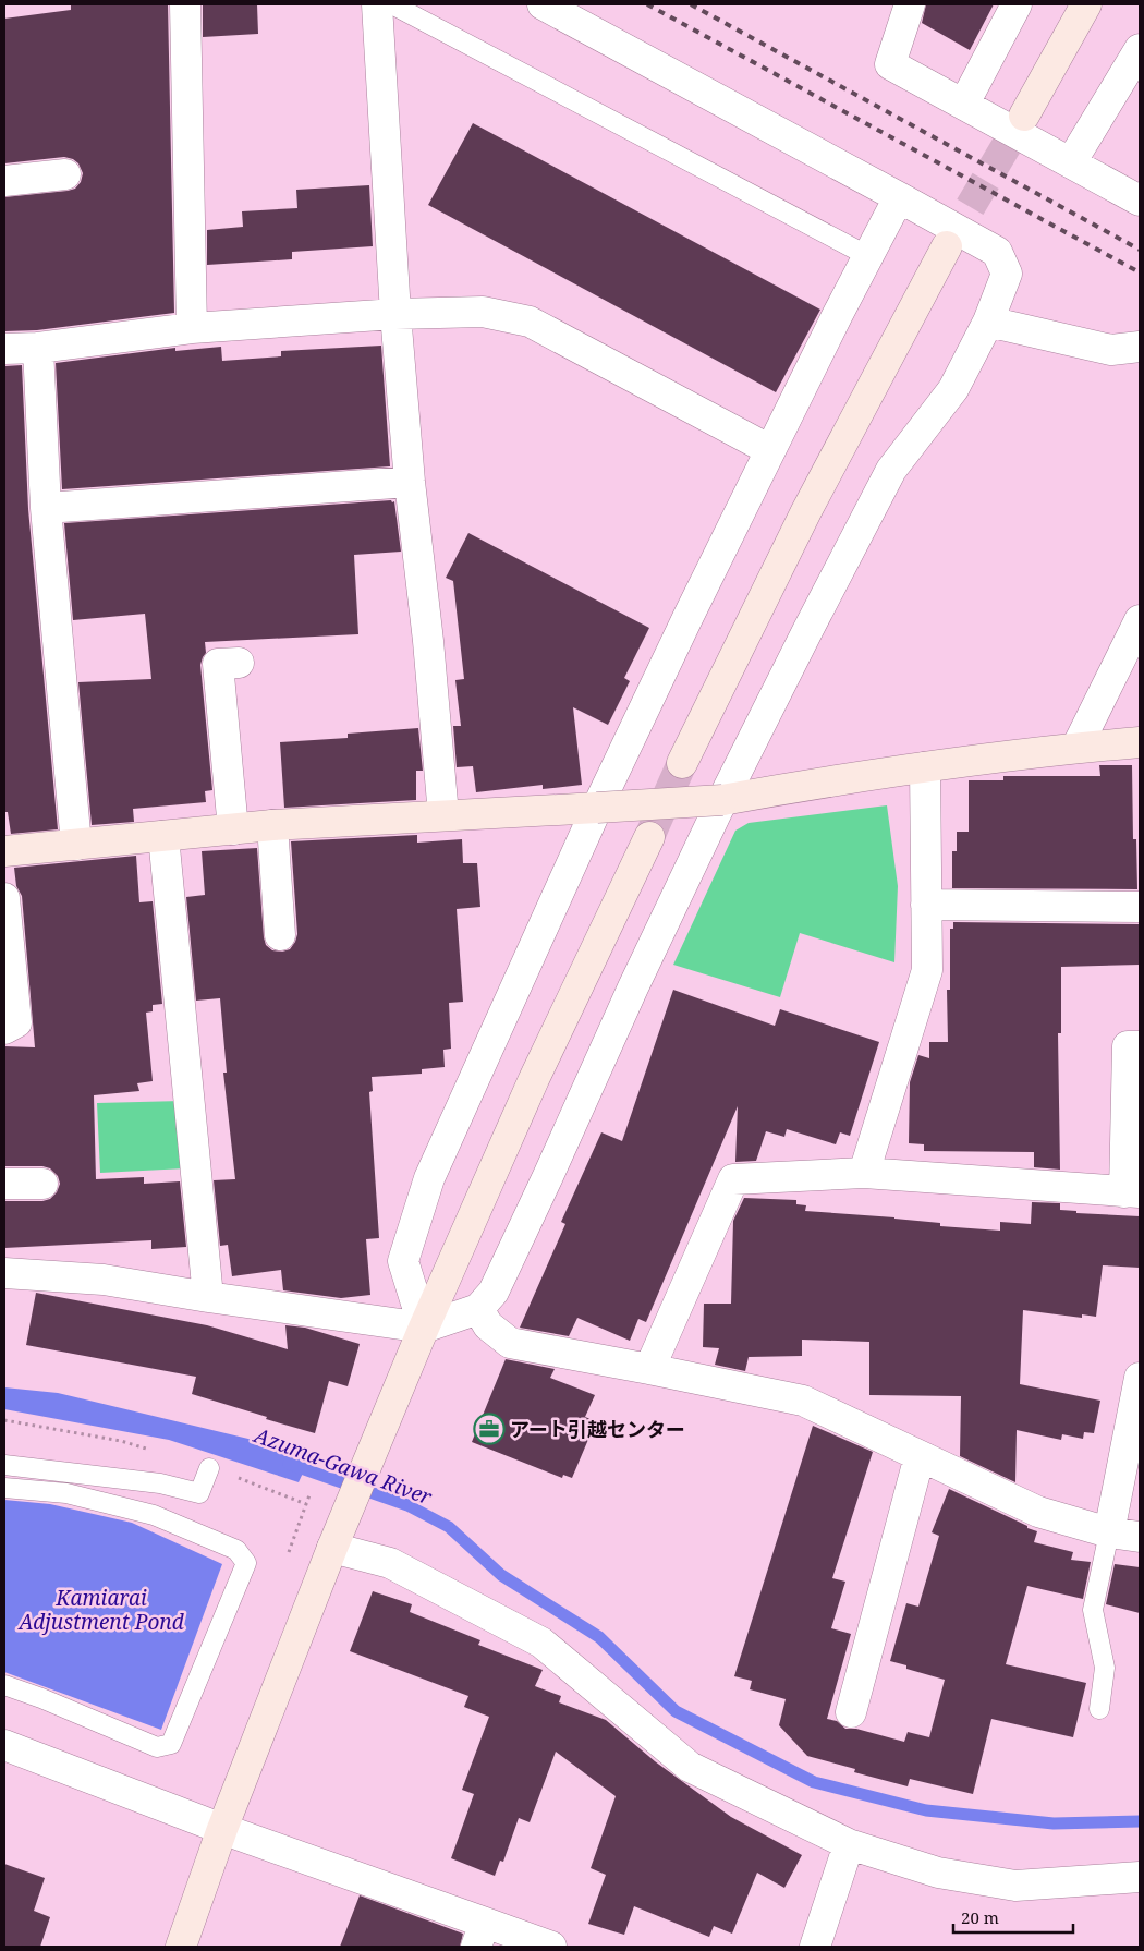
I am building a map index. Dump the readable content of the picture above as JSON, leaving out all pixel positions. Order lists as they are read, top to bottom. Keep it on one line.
{"water":["Azuma-Gawa River","Kamiarai Adjustment Pond"],"places":{"office":["アート引越センター"]},"scale_bar":"20 m"}
